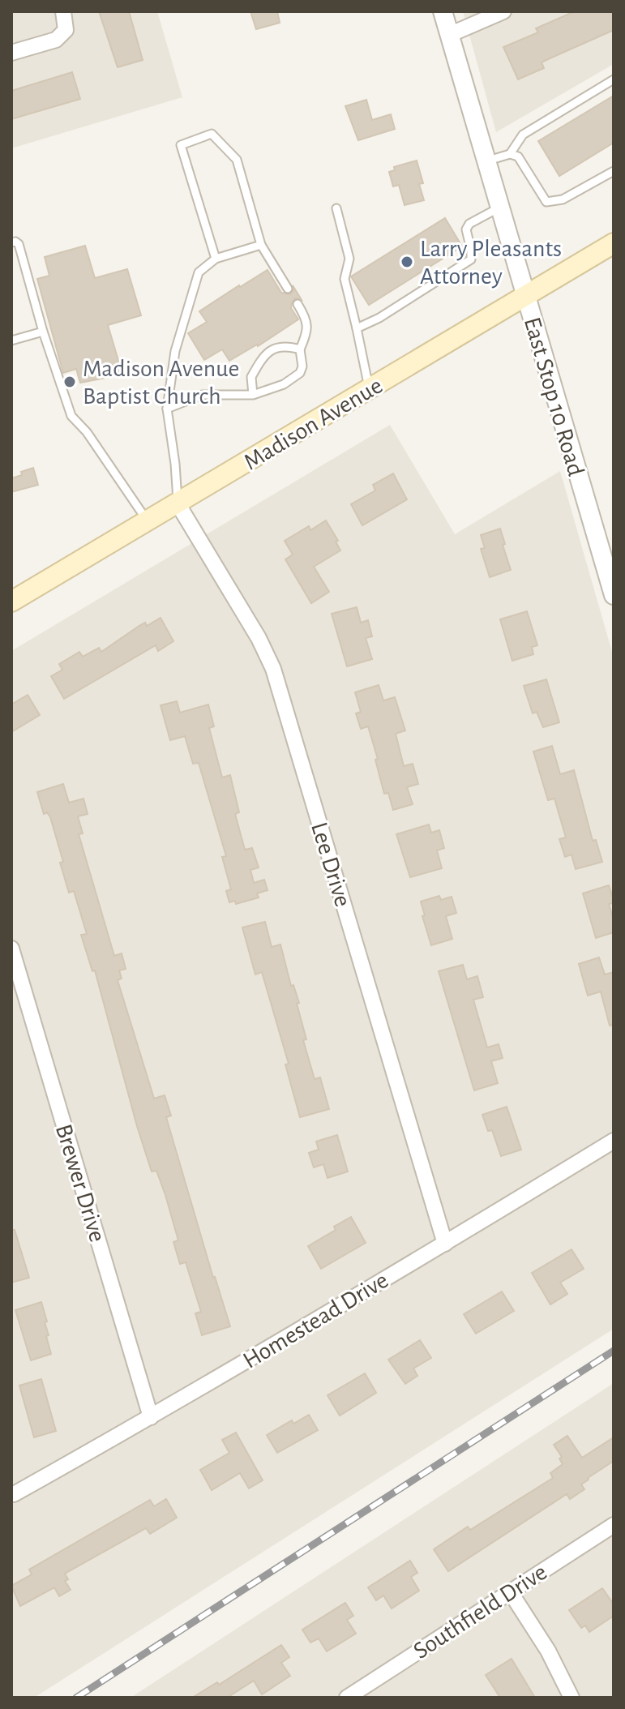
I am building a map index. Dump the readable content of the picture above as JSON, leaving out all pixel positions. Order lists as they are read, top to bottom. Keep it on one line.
{"streets":{"main road":["Madison Avenue"],"street":["East Stop 10 Road","Lee Drive","Brewer Drive","Homestead Drive","Southfield Drive"]},"crossings":[["East Stop 10 Road","Madison Avenue"],["Madison Avenue","Lee Drive"],["Lee Drive","Homestead Drive"],["Brewer Drive","Homestead Drive"]],"places":["Larry Pleasants Attorney","Madison Avenue Baptist Church"]}
